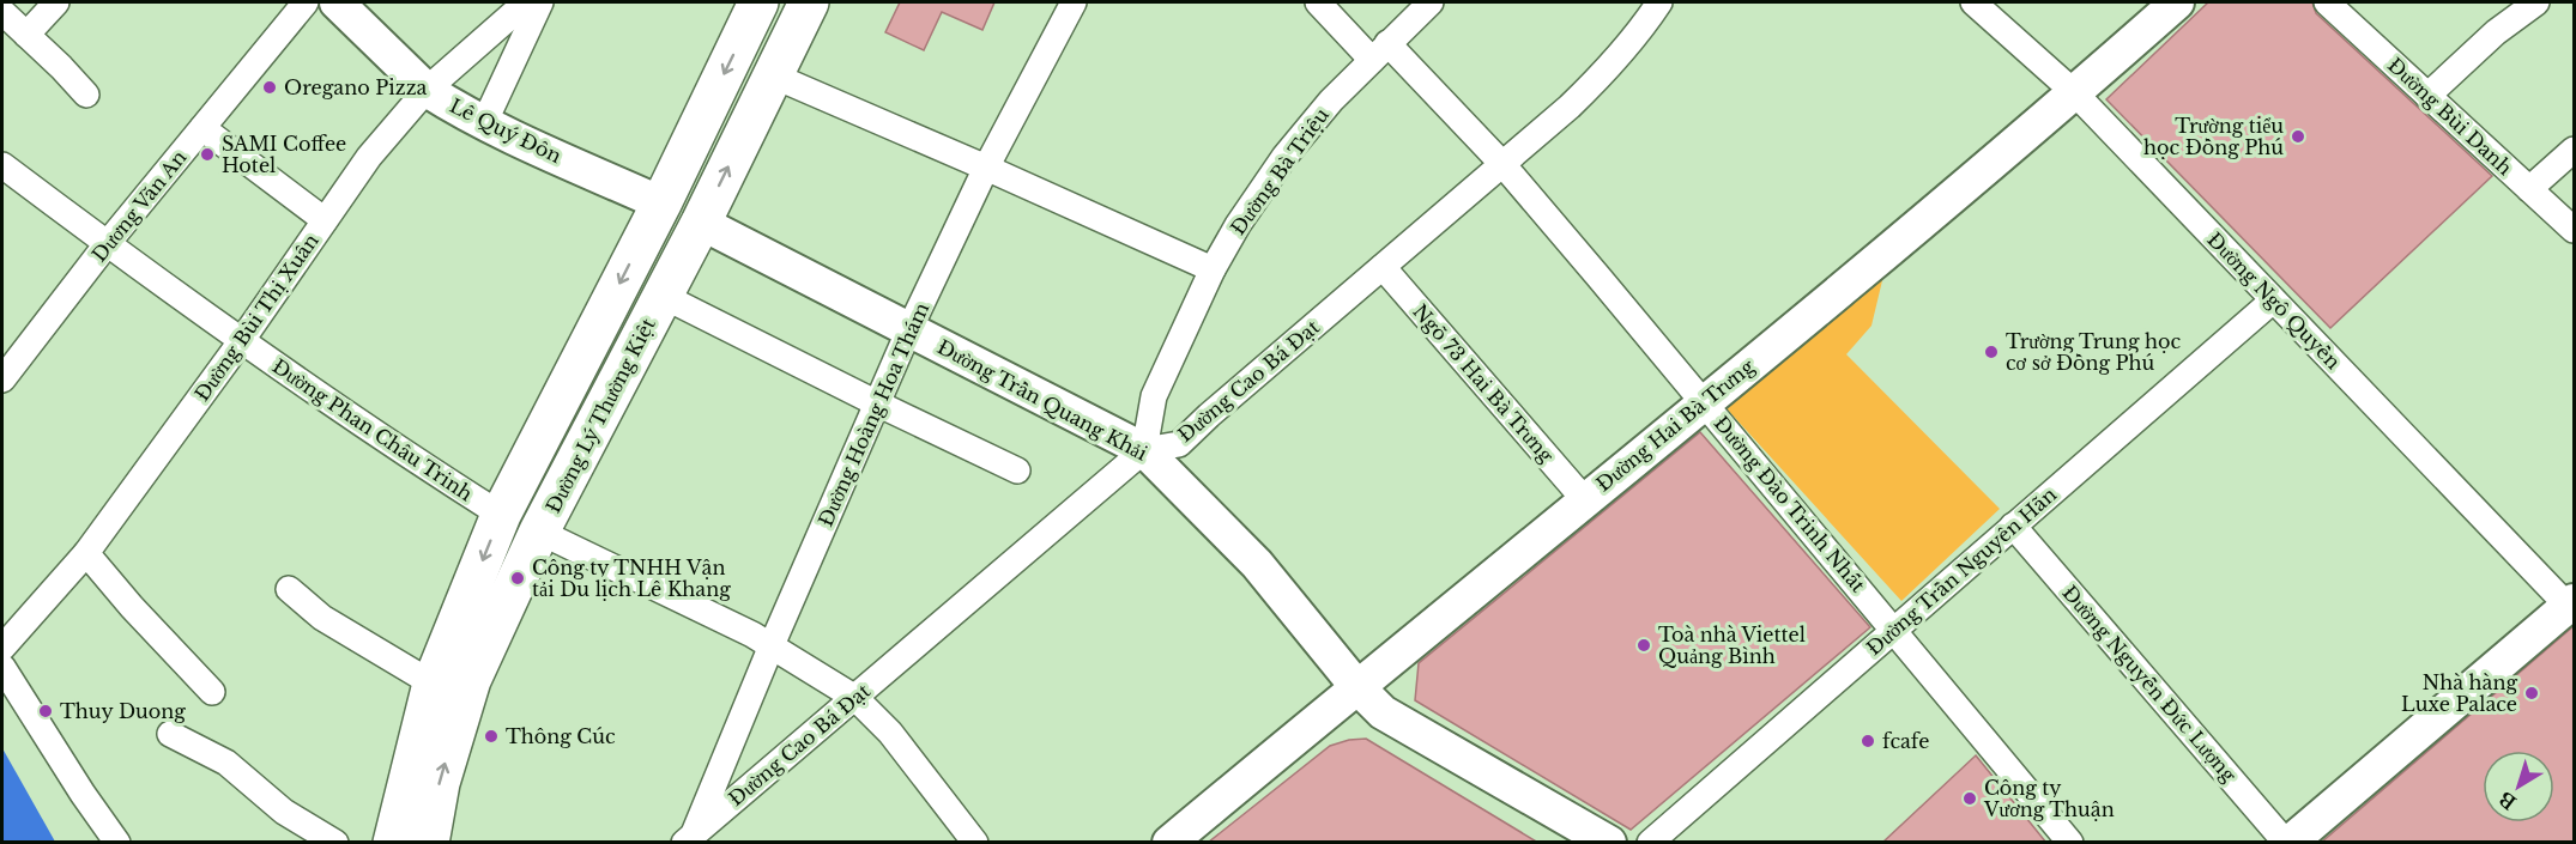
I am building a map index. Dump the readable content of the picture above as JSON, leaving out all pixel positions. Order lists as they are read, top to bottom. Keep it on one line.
{"streets":{"main road":["Đường Lý Thường Kiệt"],"street":["Đường Bùi Danh","Lê Quý Đôn","Đường Bà Triệu","Dương Văn An","Đường Ngô Quyền","Đường Bùi Thị Xuân","Đường Cao Bá Đạt","Ngõ 73 Hai Bà Trưng","Đường Trần Quang Khải","Đường Hoàng Hoa Thám","Đường Hai Bà Trưng","Đường Phan Châu Trinh","Đường Đào Trinh Nhất","Đường Trần Nguyên Hãn","Đường Nguyễn Đức Lượng"]},"crossings":[["Lê Quý Đôn","Đường Bùi Thị Xuân"],["Đường Bà Triệu","Đường Cao Bá Đạt"],["Đường Bà Triệu","Đường Trần Quang Khải"],["Đường Bà Triệu","Đường Đào Trinh Nhất"],["Dương Văn An","Đường Phan Châu Trinh"],["Đường Ngô Quyền","Đường Hai Bà Trưng"],["Đường Ngô Quyền","Đường Trần Nguyên Hãn"],["Đường Bùi Thị Xuân","Đường Phan Châu Trinh"],["Đường Cao Bá Đạt","Ngõ 73 Hai Bà Trưng"],["Đường Cao Bá Đạt","Đường Trần Quang Khải"],["Đường Cao Bá Đạt","Đường Hoàng Hoa Thám"],["Đường Cao Bá Đạt","Đường Đào Trinh Nhất"],["Ngõ 73 Hai Bà Trưng","Đường Hai Bà Trưng"],["Đường Trần Quang Khải","Đường Hoàng Hoa Thám"],["Đường Trần Quang Khải","Đường Lý Thường Kiệt"],["Đường Trần Quang Khải","Đường Hai Bà Trưng"],["Đường Hai Bà Trưng","Đường Đào Trinh Nhất"],["Đường Đào Trinh Nhất","Đường Trần Nguyên Hãn"],["Đường Trần Nguyên Hãn","Đường Nguyễn Đức Lượng"]],"places":["Oregano Pizza","Trường tiểu học Đồng Phú","SAMI Coffee Hotel","Trường Trung học cơ sở Đồng Phú","Công ty TNHH Vận tải Du lịch Lê Khang","Toà nhà Viettel Quảng Bình","Nhà hàng Luxe Palace","Thuy Duong","Thông Cúc","fcafe","Công ty Vương Thuận"],"north":"bottom left"}
